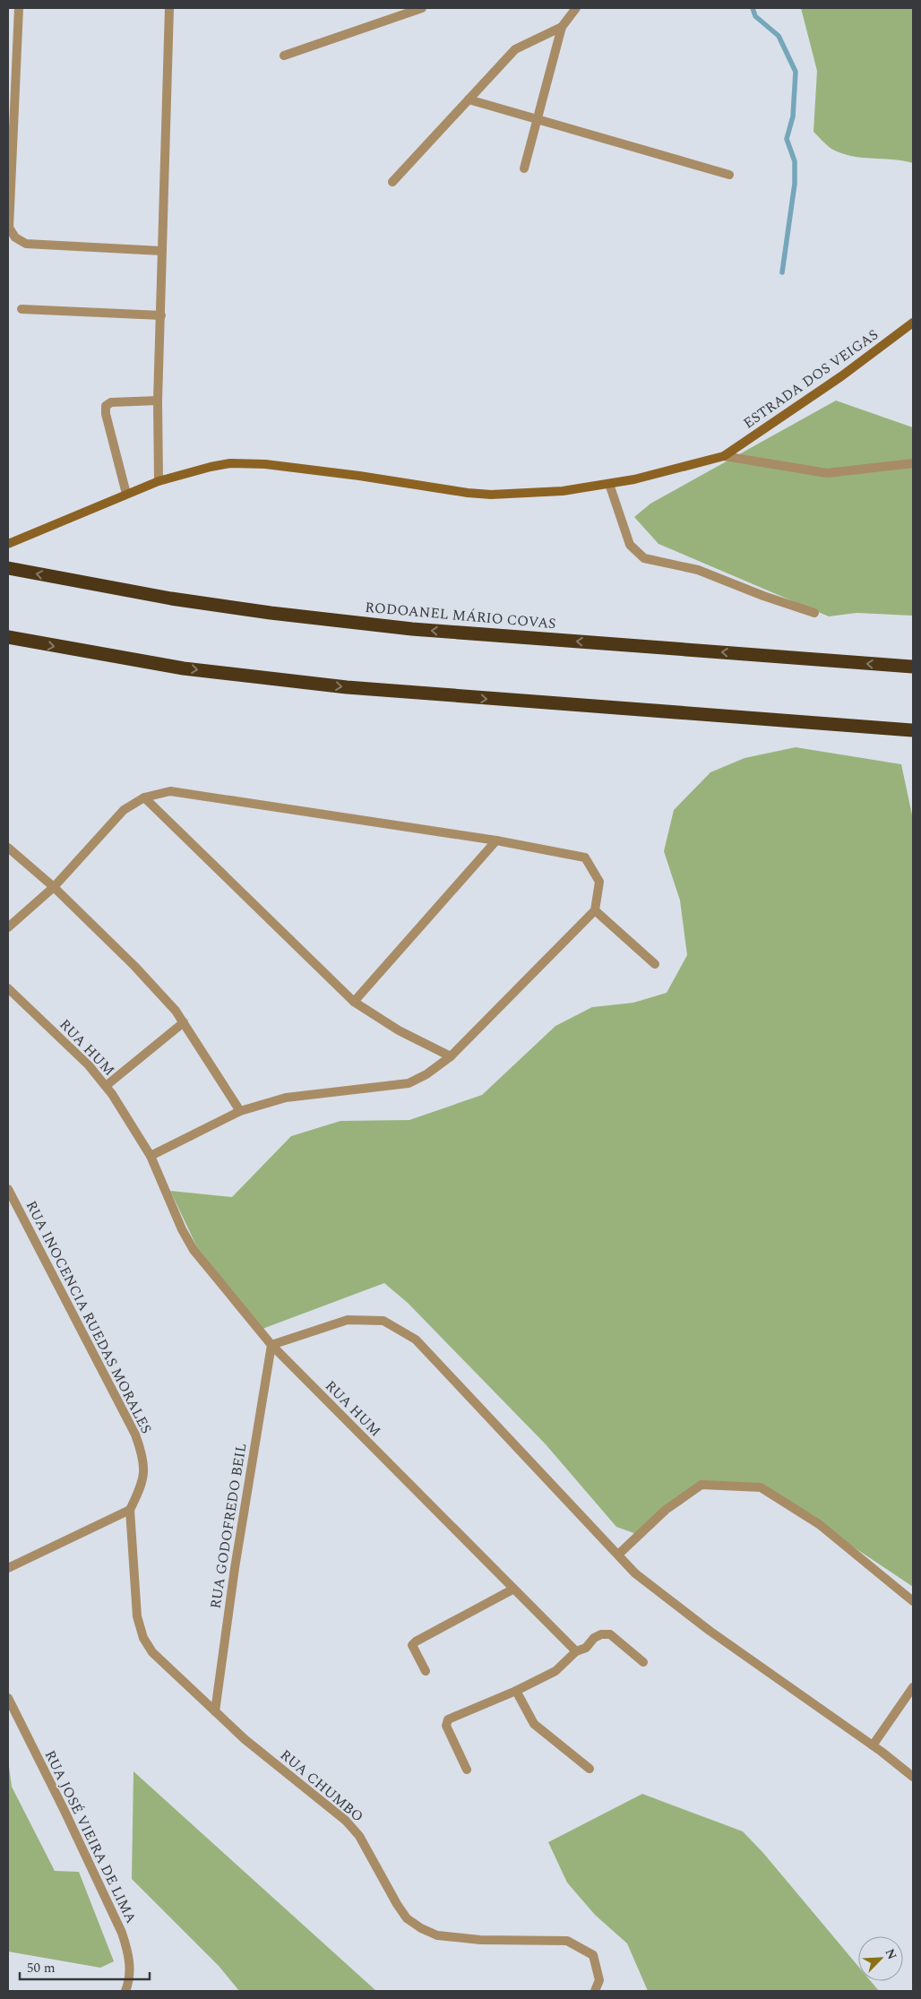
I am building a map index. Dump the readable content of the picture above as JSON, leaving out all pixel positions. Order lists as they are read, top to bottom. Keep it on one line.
{"streets":{"highway":["RODOANEL MÁRIO COVAS"],"street":["ESTRADA DOS VEIGAS","RUA HUM","RUA INOCENCIA RUEDAS MORALES","RUA GODOFREDO BEIL","RUA CHUMBO","RUA JOSÉ VIEIRA DE LIMA"]},"crossings":[["RUA HUM","RUA GODOFREDO BEIL"],["RUA INOCENCIA RUEDAS MORALES","RUA CHUMBO"],["RUA GODOFREDO BEIL","RUA CHUMBO"]],"scale_bar":"50 m","north":"top right"}
